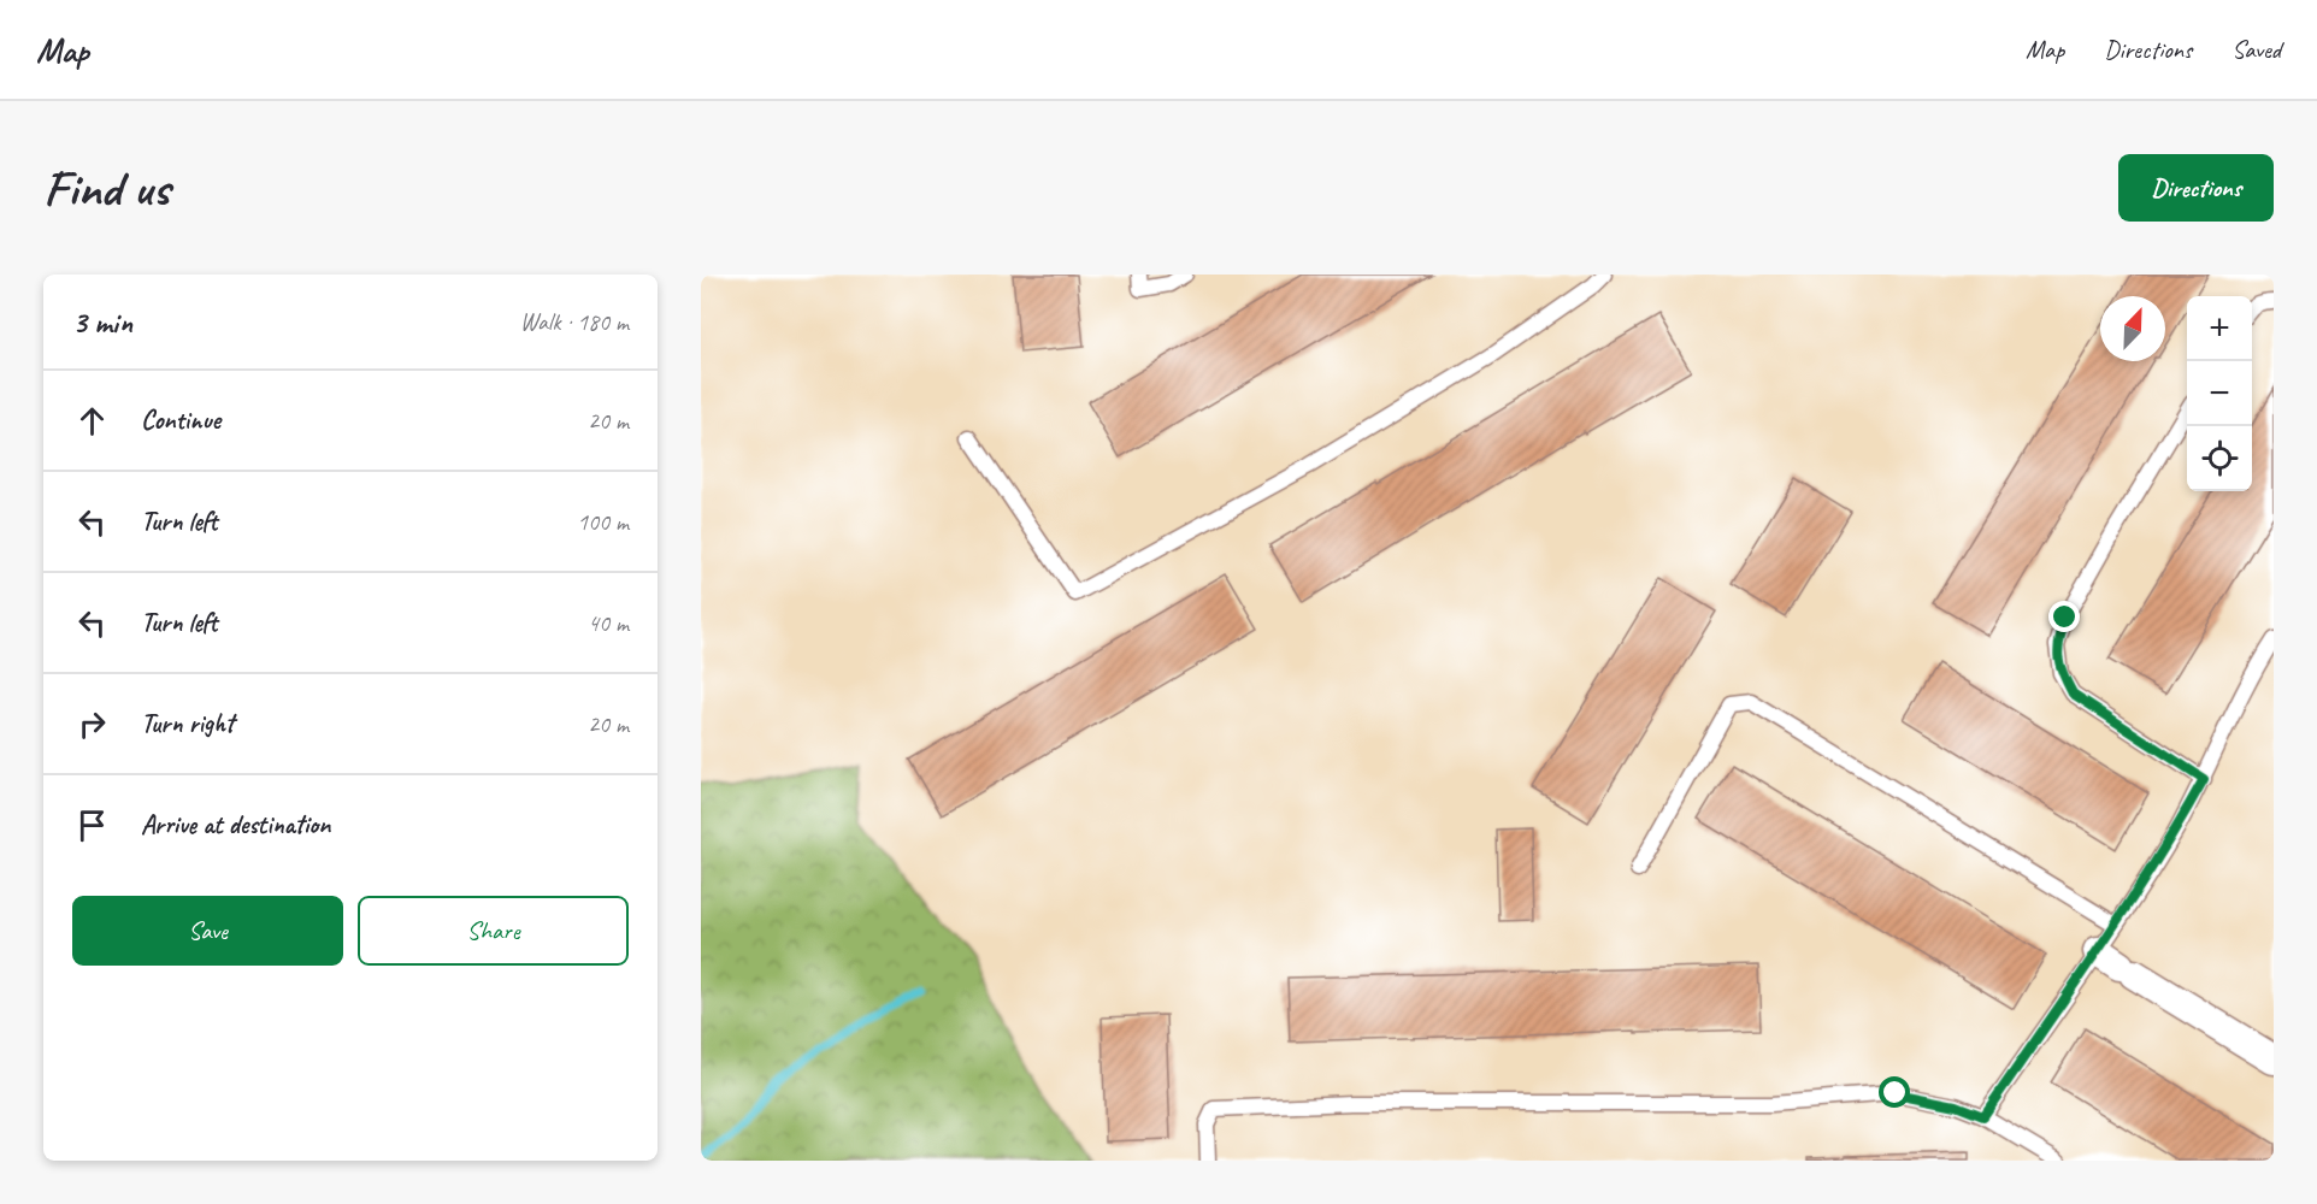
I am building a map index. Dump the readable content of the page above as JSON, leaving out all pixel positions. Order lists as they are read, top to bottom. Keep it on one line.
{"north":"top right","page":{"header":"Map","nav":["Map","Directions","Saved"],"buttons":["Directions",["Save","Share"]],"title":"Find us","heading":["3 min","Walk · 180 m"],"map_buttons":["+","−"],"list":[["Continue","20 m"],["Turn left","100 m"],["Turn left","40 m"],["Turn right","20 m"],"Arrive at destination"]}}
